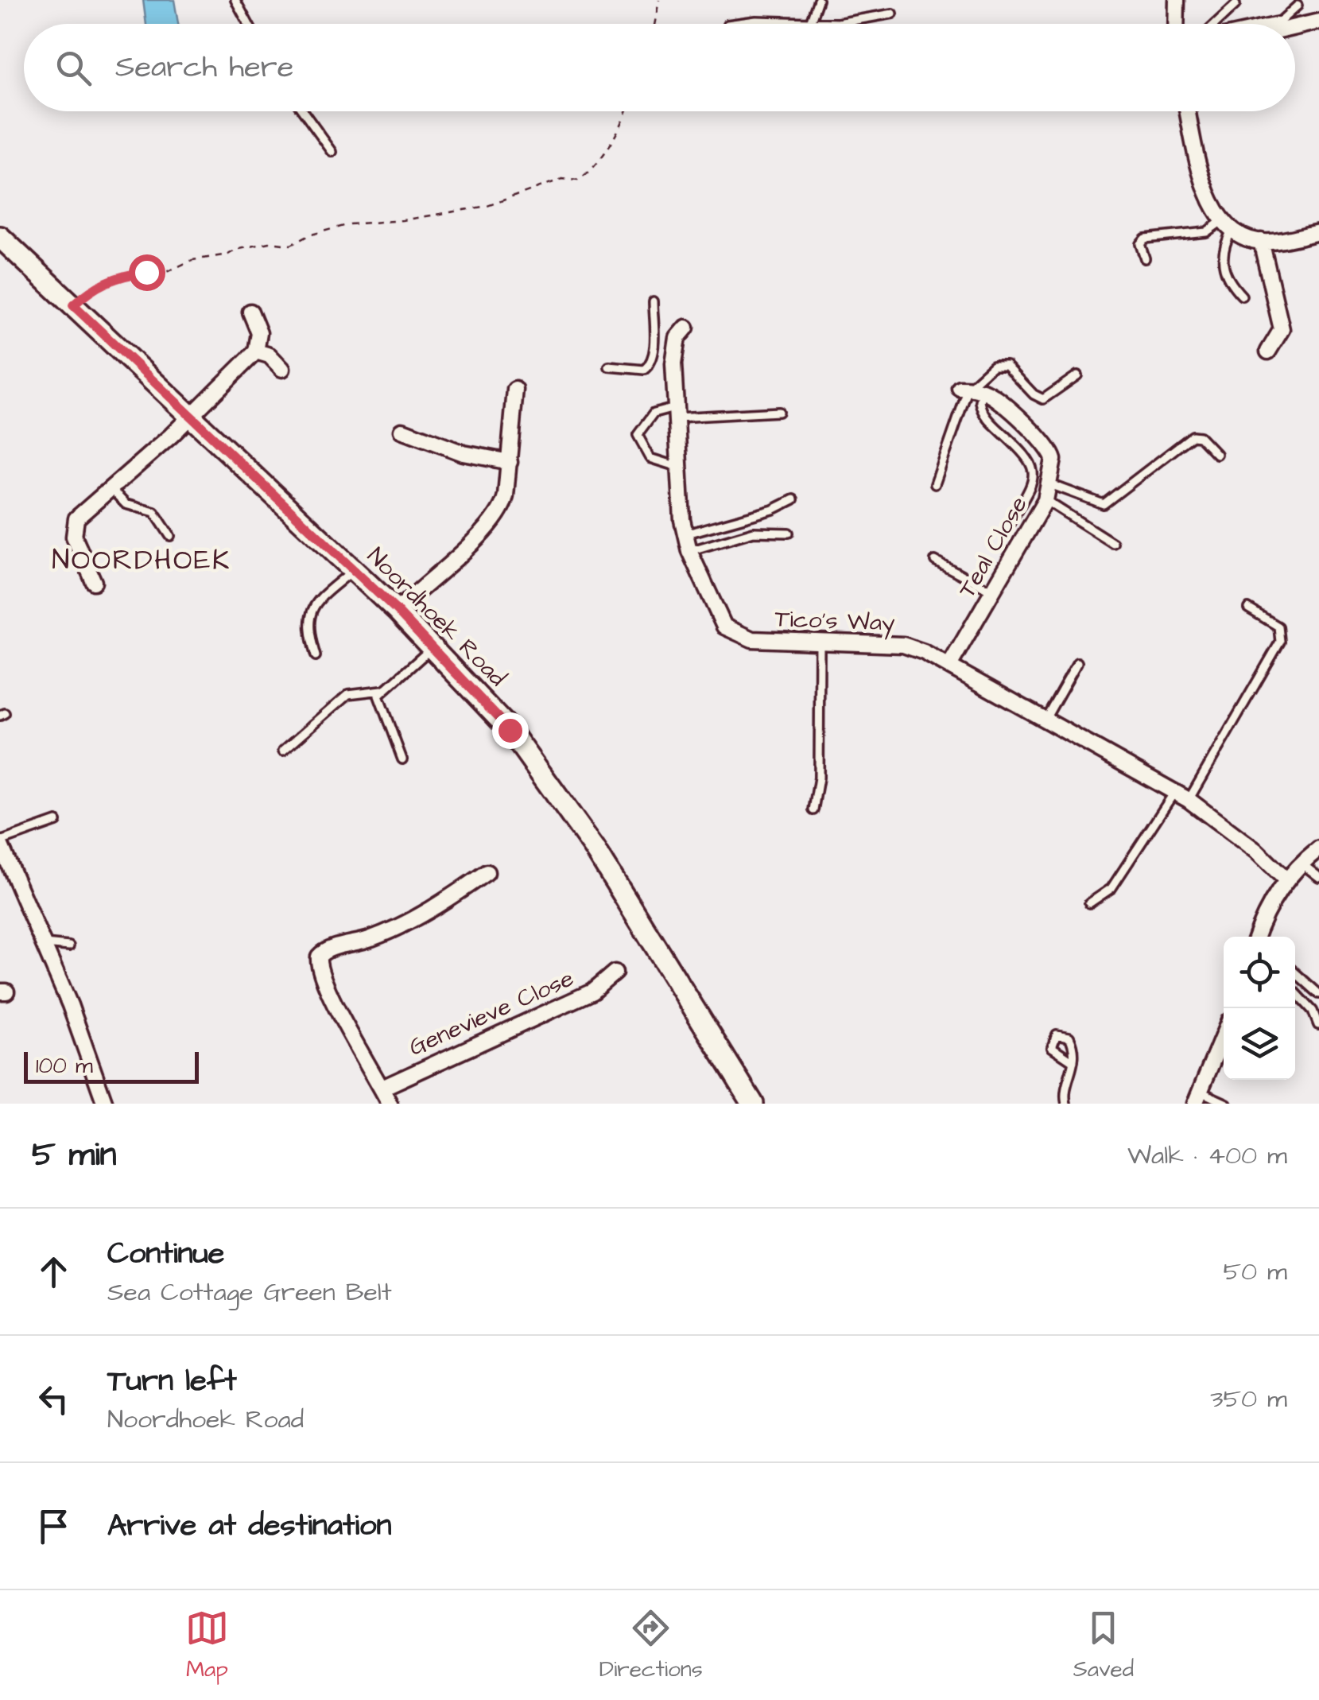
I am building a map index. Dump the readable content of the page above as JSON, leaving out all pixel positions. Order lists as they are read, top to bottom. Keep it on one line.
{"streets":{"main road":["Noordhoek Road"],"street":["Teal Close","Tico's Way","Genevieve Close"]},"crossings":[["Teal Close","Tico's Way"]],"districts":["NOORDHOEK"],"scale_bar":"100 m","page":{"search":"Search here","scale":"100 m","heading":["5 min","Walk · 400 m"],"list":[["Continue","Sea Cottage Green Belt","50 m"],["Turn left","Noordhoek Road","350 m"],"Arrive at destination"],"nav":["Map","Directions","Saved"]}}
